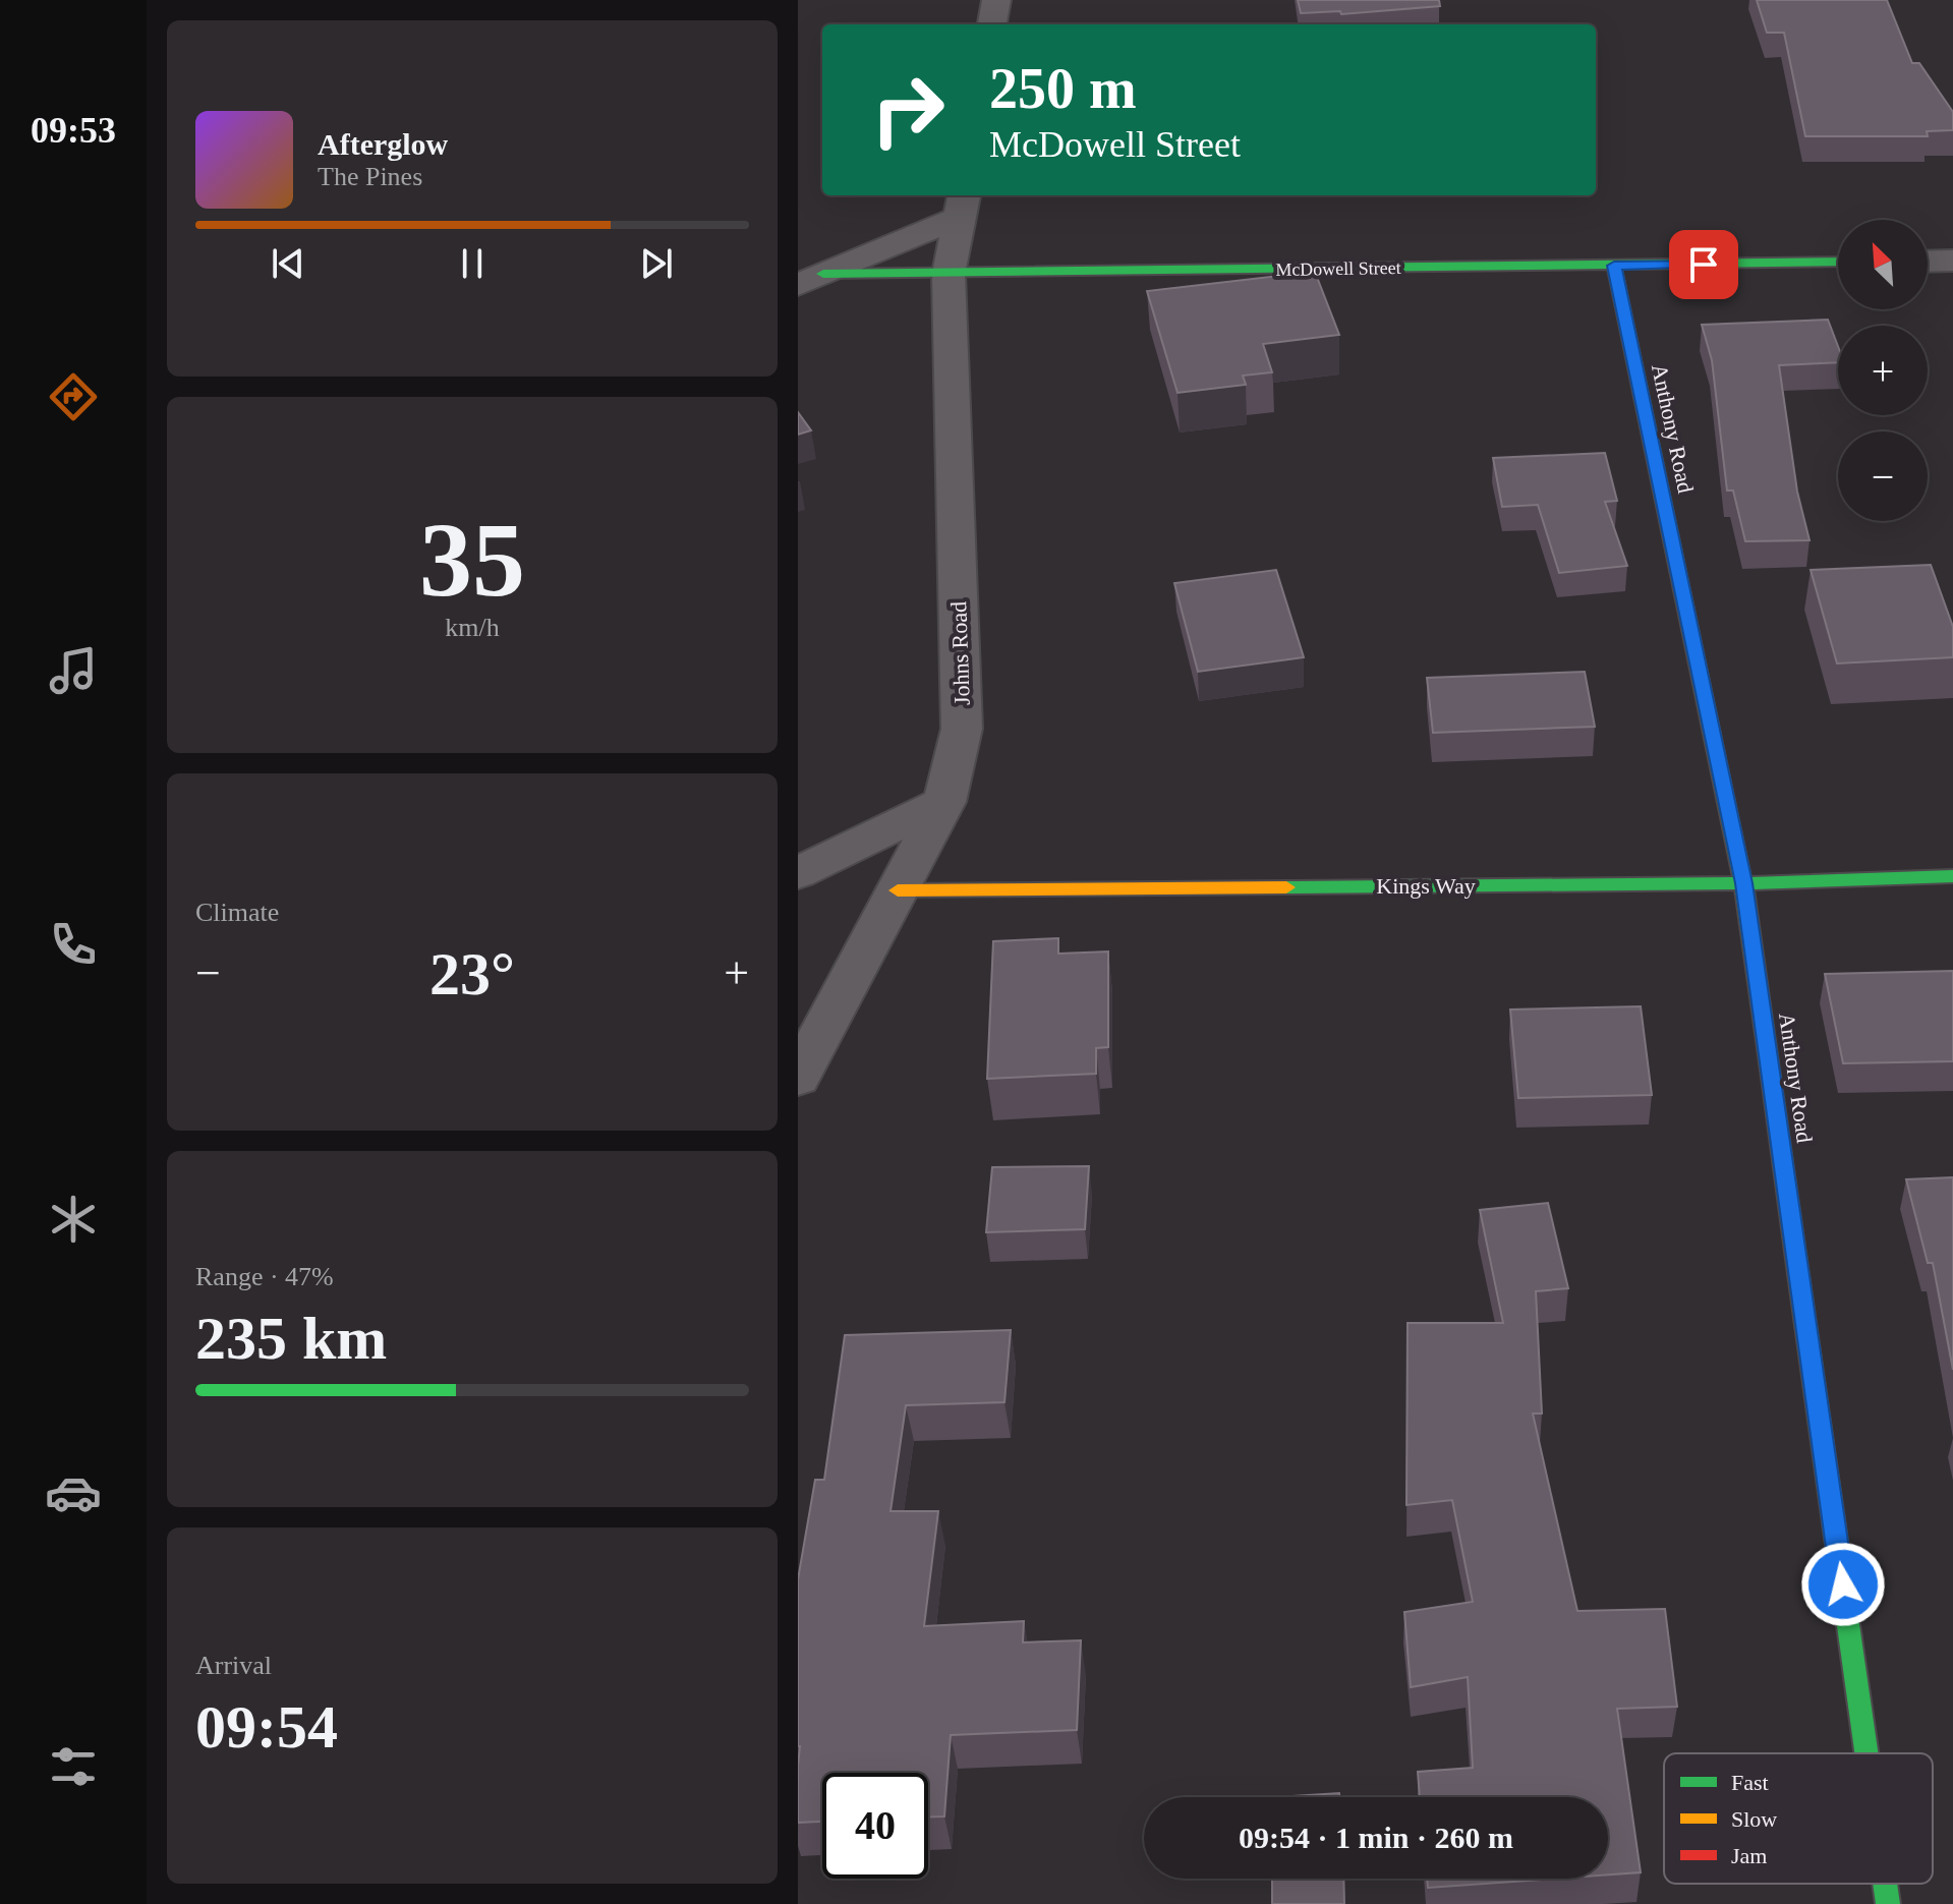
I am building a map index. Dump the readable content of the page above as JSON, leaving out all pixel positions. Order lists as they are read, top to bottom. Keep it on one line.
{"streets":{"street":["McDowell Street","Anthony Road","Johns Road","Kings Way"]},"crossings":[["McDowell Street","Anthony Road"],["McDowell Street","Johns Road"],["Anthony Road","Kings Way"],["Johns Road","Kings Way"]],"legend":["Fast","Slow","Jam"],"north":"top left","page":{"tabs":"09:53","turn":["250 m","McDowell Street"],"song":["Afterglow","The Pines"],"map_buttons":["+","−"],"tile":[["35","km/h"],"Climate",["Range · 47%","235 km"],["Arrival","09:54"]],"heat":["−","23°","+"],"limit":"40","trip":"09:54 · 1 min · 260 m"}}
